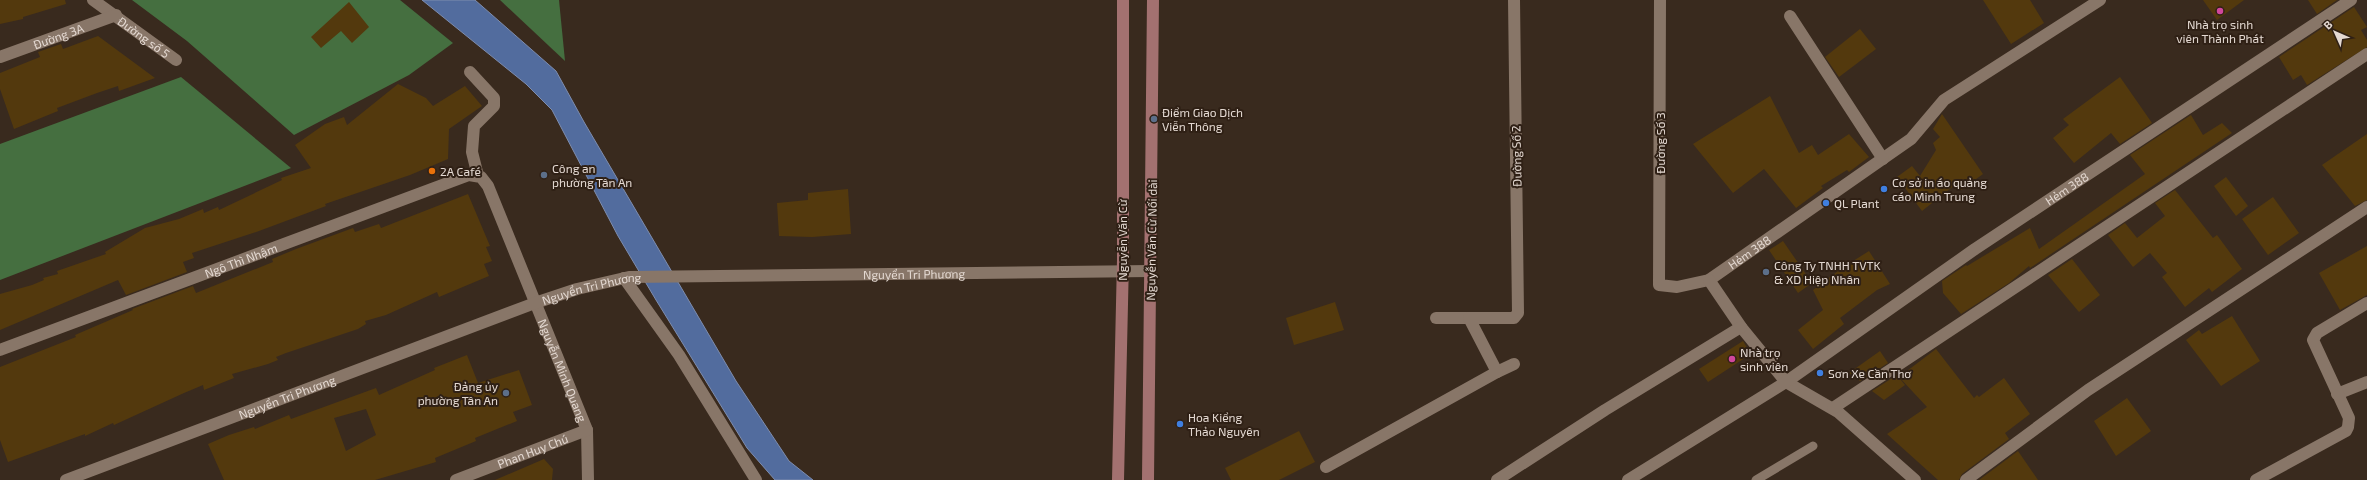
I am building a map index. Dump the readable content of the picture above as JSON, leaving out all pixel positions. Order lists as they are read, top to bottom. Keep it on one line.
{"streets":{"main road":["Nguyễn Văn Cừ","Nguyễn Văn Cừ Nối dài"],"street":["Đường 3A","Đường số 5","Đường Số 3","Đường Số 2","Hẻm 388","Ngô Thì Nhậm","Nguyển Tri Phương","Nguyễn Minh Quang","Phan Huy Chú"]},"crossings":[["Đường 3A","Đường số 5"],["Đường Số 3","Hẻm 388"],["Nguyễn Văn Cừ","Nguyển Tri Phương"],["Nguyễn Văn Cừ Nối dài","Nguyển Tri Phương"],["Ngô Thì Nhậm","Nguyễn Minh Quang"],["Nguyển Tri Phương","Nguyễn Minh Quang"],["Nguyễn Minh Quang","Phan Huy Chú"]],"places":["Nhà trọ sinh viên Thành Phát","Điểm Giao Dịch Viễn Thông","2A Café","Công an phường Tân An","Cơ sở in áo quảng cáo Minh Trung","QL Plant","Công Ty TNHH TVTK & XD Hiệp Nhân","Nhà trọ sinh viên","Sơn Xe Cần Thơ","Đảng ủy phường Tân An","Hoa Kiểng Thảo Nguyên"],"north":"top left"}
